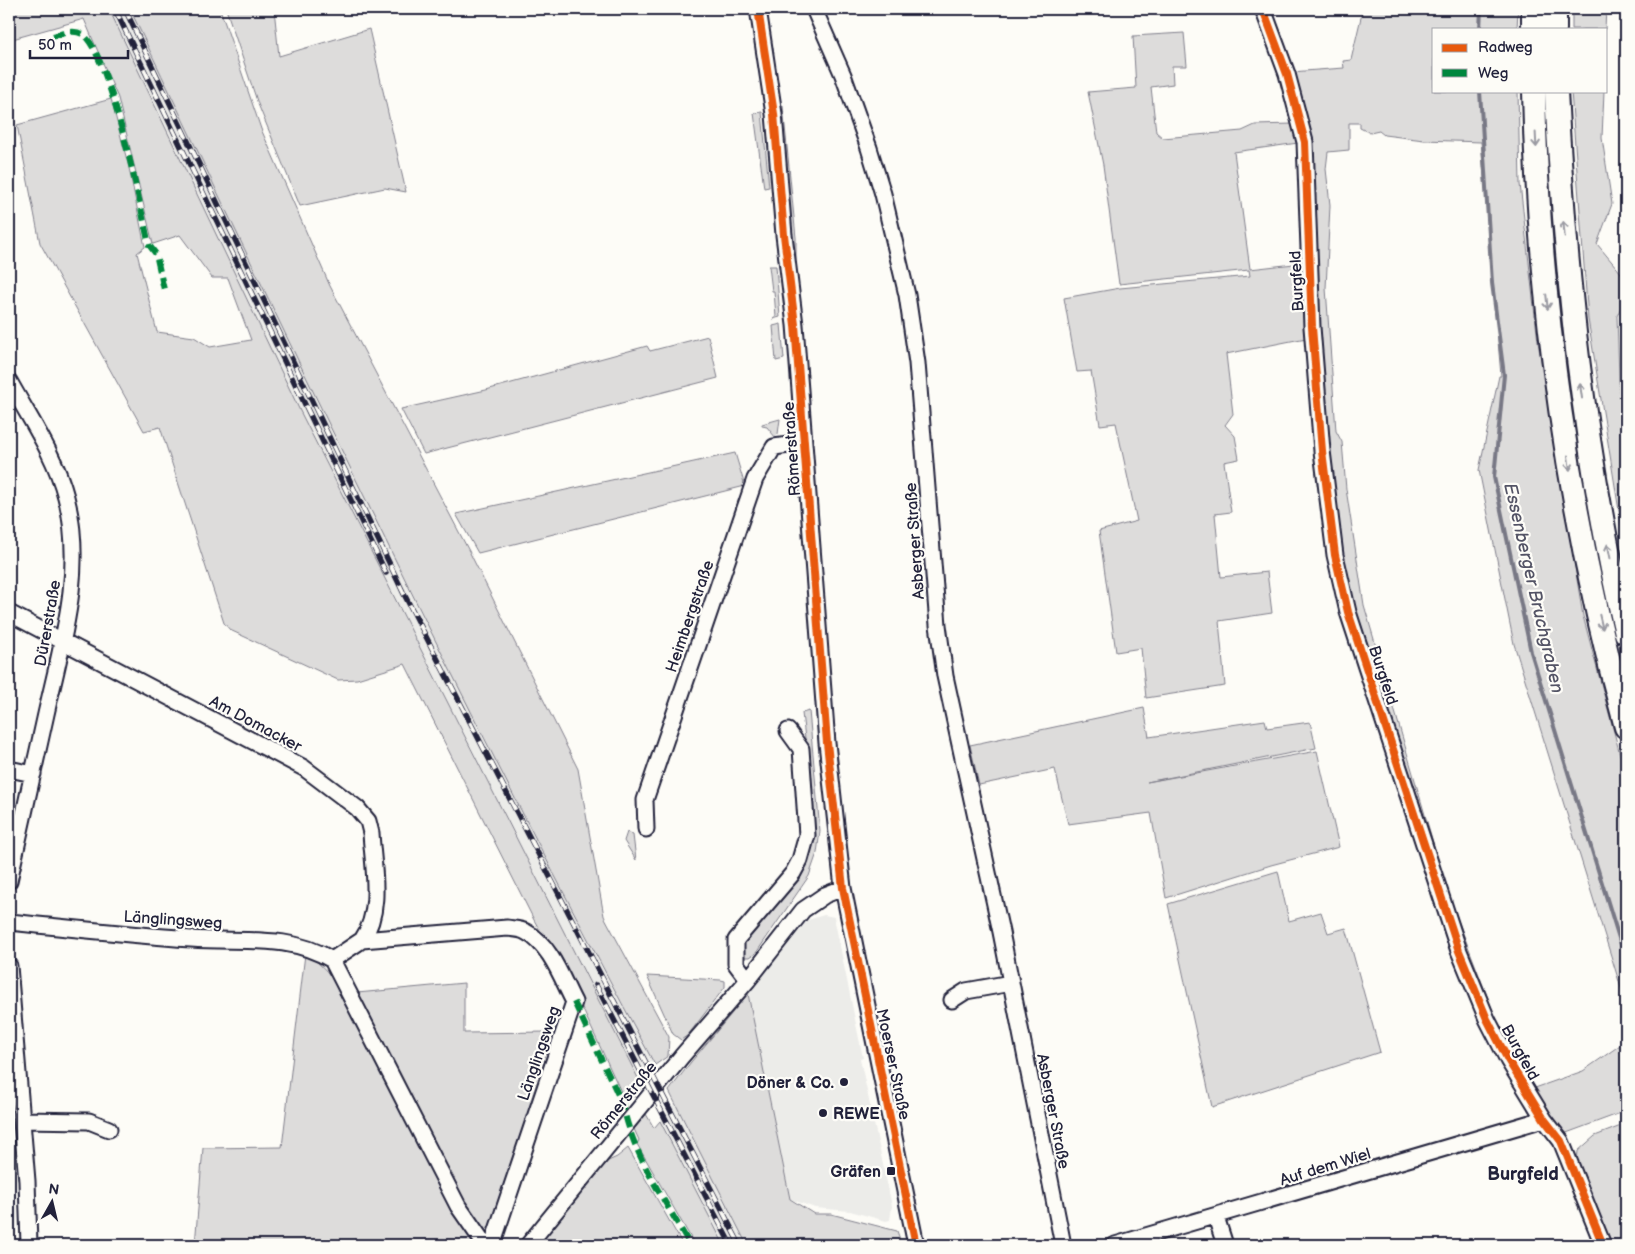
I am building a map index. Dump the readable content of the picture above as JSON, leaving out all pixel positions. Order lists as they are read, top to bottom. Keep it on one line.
{"streets":{"street":["Burgfeld","Römerstraße","Asberger Straße","Heimbergstraße","Dürerstraße","Am Domacker","Länglingsweg","Moerser Straße","Auf dem Wiel"]},"crossings":[["Burgfeld","Auf dem Wiel"],["Römerstraße","Heimbergstraße"],["Römerstraße","Moerser Straße"],["Dürerstraße","Am Domacker"],["Am Domacker","Länglingsweg"]],"districts":["Burgfeld"],"water":["Essenberger Bruchgraben"],"places":{"other":["Döner & Co.","REWE"],"transit":["Gräfen"]},"legend":["Radweg","Weg"],"scale_bar":"50 m","north":"top"}
